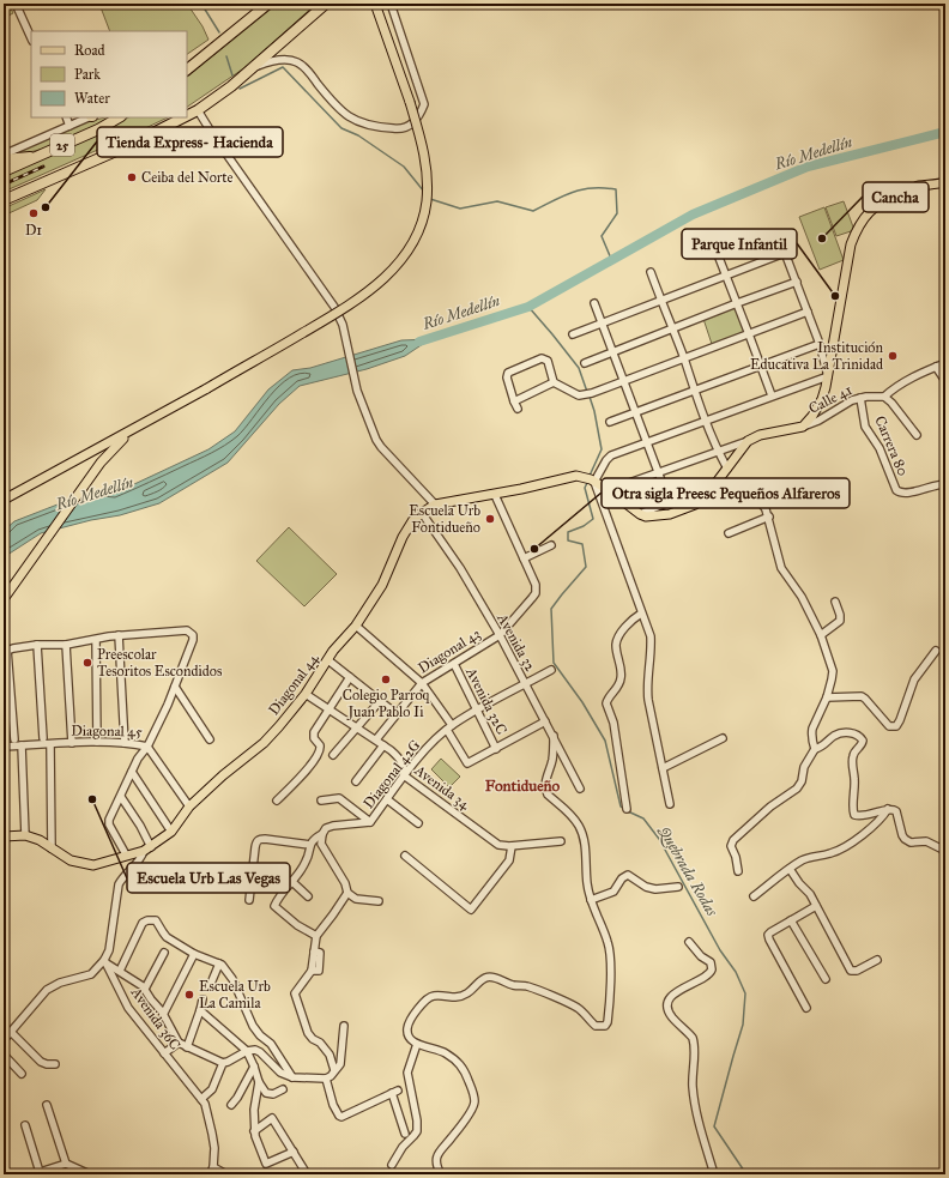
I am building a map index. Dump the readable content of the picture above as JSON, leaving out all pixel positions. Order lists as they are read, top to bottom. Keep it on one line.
{"streets":{"highway":["25"],"main road":["Diagonal 44"],"street":["Calle 41","Carrera 80","Avenida 32","Diagonal 43","Avenida 32C","Diagonal 45","Diagonal 42G","Avenida 34","Avenida 36C"]},"crossings":[["Calle 41","Carrera 80"],["Avenida 32","Diagonal 43"],["Avenida 32","Diagonal 44"],["Avenida 32","Diagonal 42G"],["Diagonal 43","Avenida 32C"],["Diagonal 43","Avenida 34"],["Diagonal 44","Avenida 34"],["Avenida 32C","Diagonal 42G"],["Diagonal 42G","Avenida 34"]],"districts":["Fontidueño"],"water":["Río Medellín","Quebrada Rodas"],"places":["Ceiba del Norte","Tienda Express- Hacienda","D1","Cancha","Parque Infantil","Institución Educativa La Trinidad","Escuela Urb Fontidueño","Otra sigla Preesc Pequeños Alfareros","Preescolar Tesoritos Escondidos","Colegio Parroq Juan Pablo Ii","Escuela Urb Las Vegas","Escuela Urb La Camila"],"legend":["Road","Park","Water"]}
